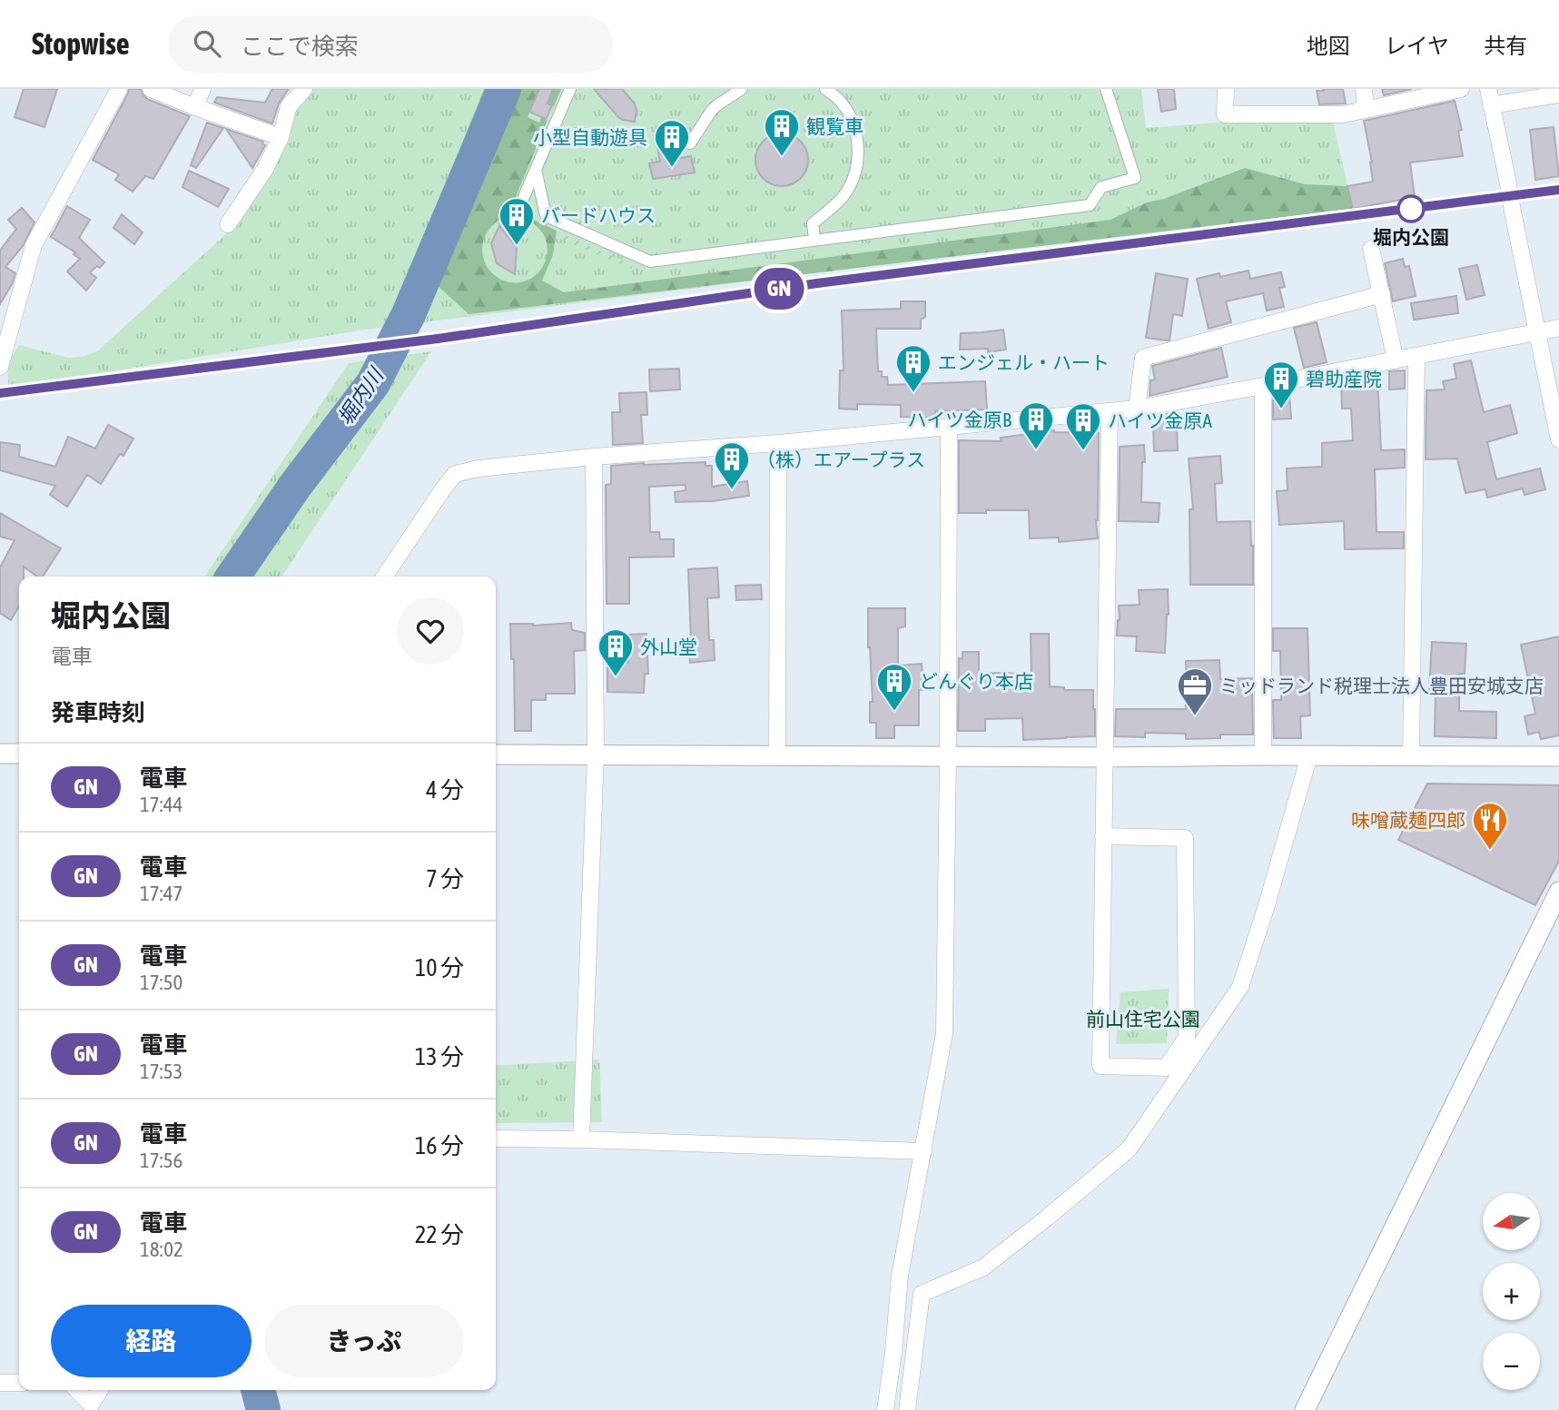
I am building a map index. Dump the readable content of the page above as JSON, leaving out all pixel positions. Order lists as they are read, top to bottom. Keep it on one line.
{"water":["堀内川"],"parks":["前山住宅公園"],"places":{"building":["観覧車","小型自動遊具","バードハウス","エンジェル・ハート","碧助産院","ハイツ金原B","ハイツ金原A","（株）エアープラス","外山堂","どんぐり本店"],"other":["堀内公園"],"office":["ミッドランド税理士法人豊田安城支店"],"restaurant":["味噌蔵麺四郎"]},"north":"left","page":{"header":"Stopwise","search":"ここで検索","nav":["地図","レイヤ","共有"],"on_map":"GN","heading":[["堀内公園","電車"],"発車時刻"],"list":[{"mark":"GN","name":"電車","note":"17:44","value":"4 分"},{"mark":"GN","name":"電車","note":"17:47","value":"7 分"},{"mark":"GN","name":"電車","note":"17:50","value":"10 分"},{"mark":"GN","name":"電車","note":"17:53","value":"13 分"},{"mark":"GN","name":"電車","note":"17:56","value":"16 分"},{"mark":"GN","name":"電車","note":"18:02","value":"22 分"}],"map_buttons":["+","−"],"buttons":["経路","きっぷ"]}}
